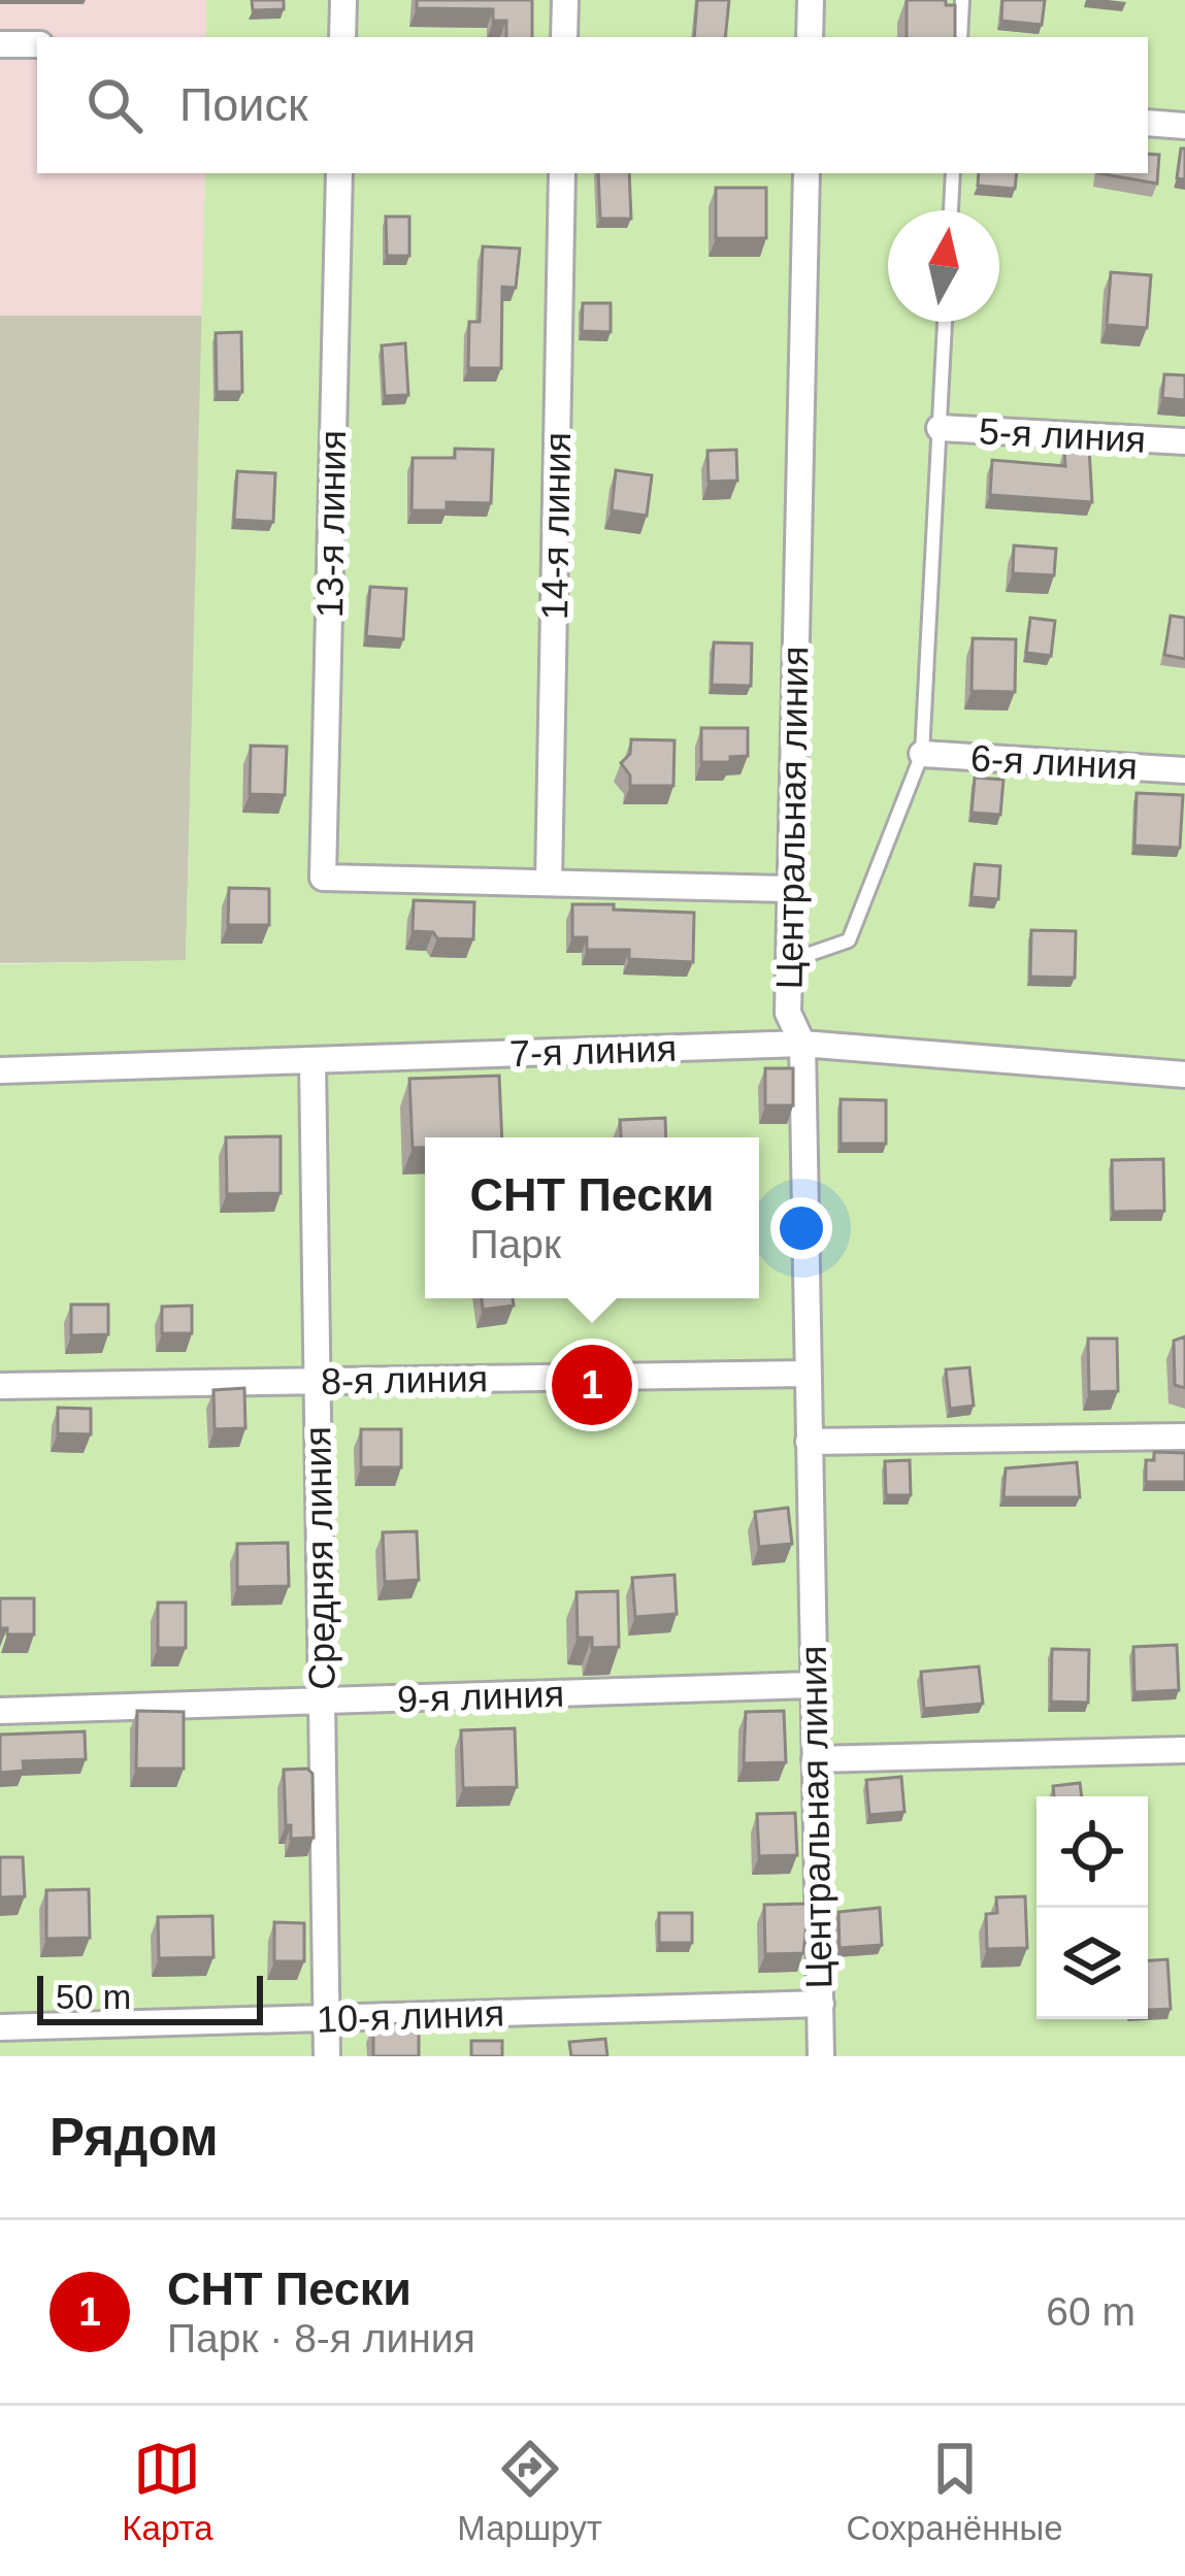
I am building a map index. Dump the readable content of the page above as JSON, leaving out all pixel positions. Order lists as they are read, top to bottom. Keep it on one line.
{"streets":{"street":["5-я линия","13-я линия","14-я линия","6-я линия","Центральная линия","7-я линия","8-я линия","Средняя линия","9-я линия","10-я линия"]},"crossings":[["13-я линия","14-я линия"],["Центральная линия","7-я линия"],["Центральная линия","8-я линия"],["Центральная линия","9-я линия"],["Центральная линия","10-я линия"],["7-я линия","Средняя линия"],["8-я линия","Средняя линия"],["Средняя линия","9-я линия"],["Средняя линия","10-я линия"]],"scale_bar":"50 m","north":"top","page":{"search":"Поиск","popup":["СНТ Пески","Парк"],"pins":"1","scale":"50 m","heading":"Рядом","list":[{"mark":"1","name":"СНТ Пески","note":"Парк · 8-я линия","value":"60 m"}],"nav":["Карта","Маршрут","Сохранённые"]}}
